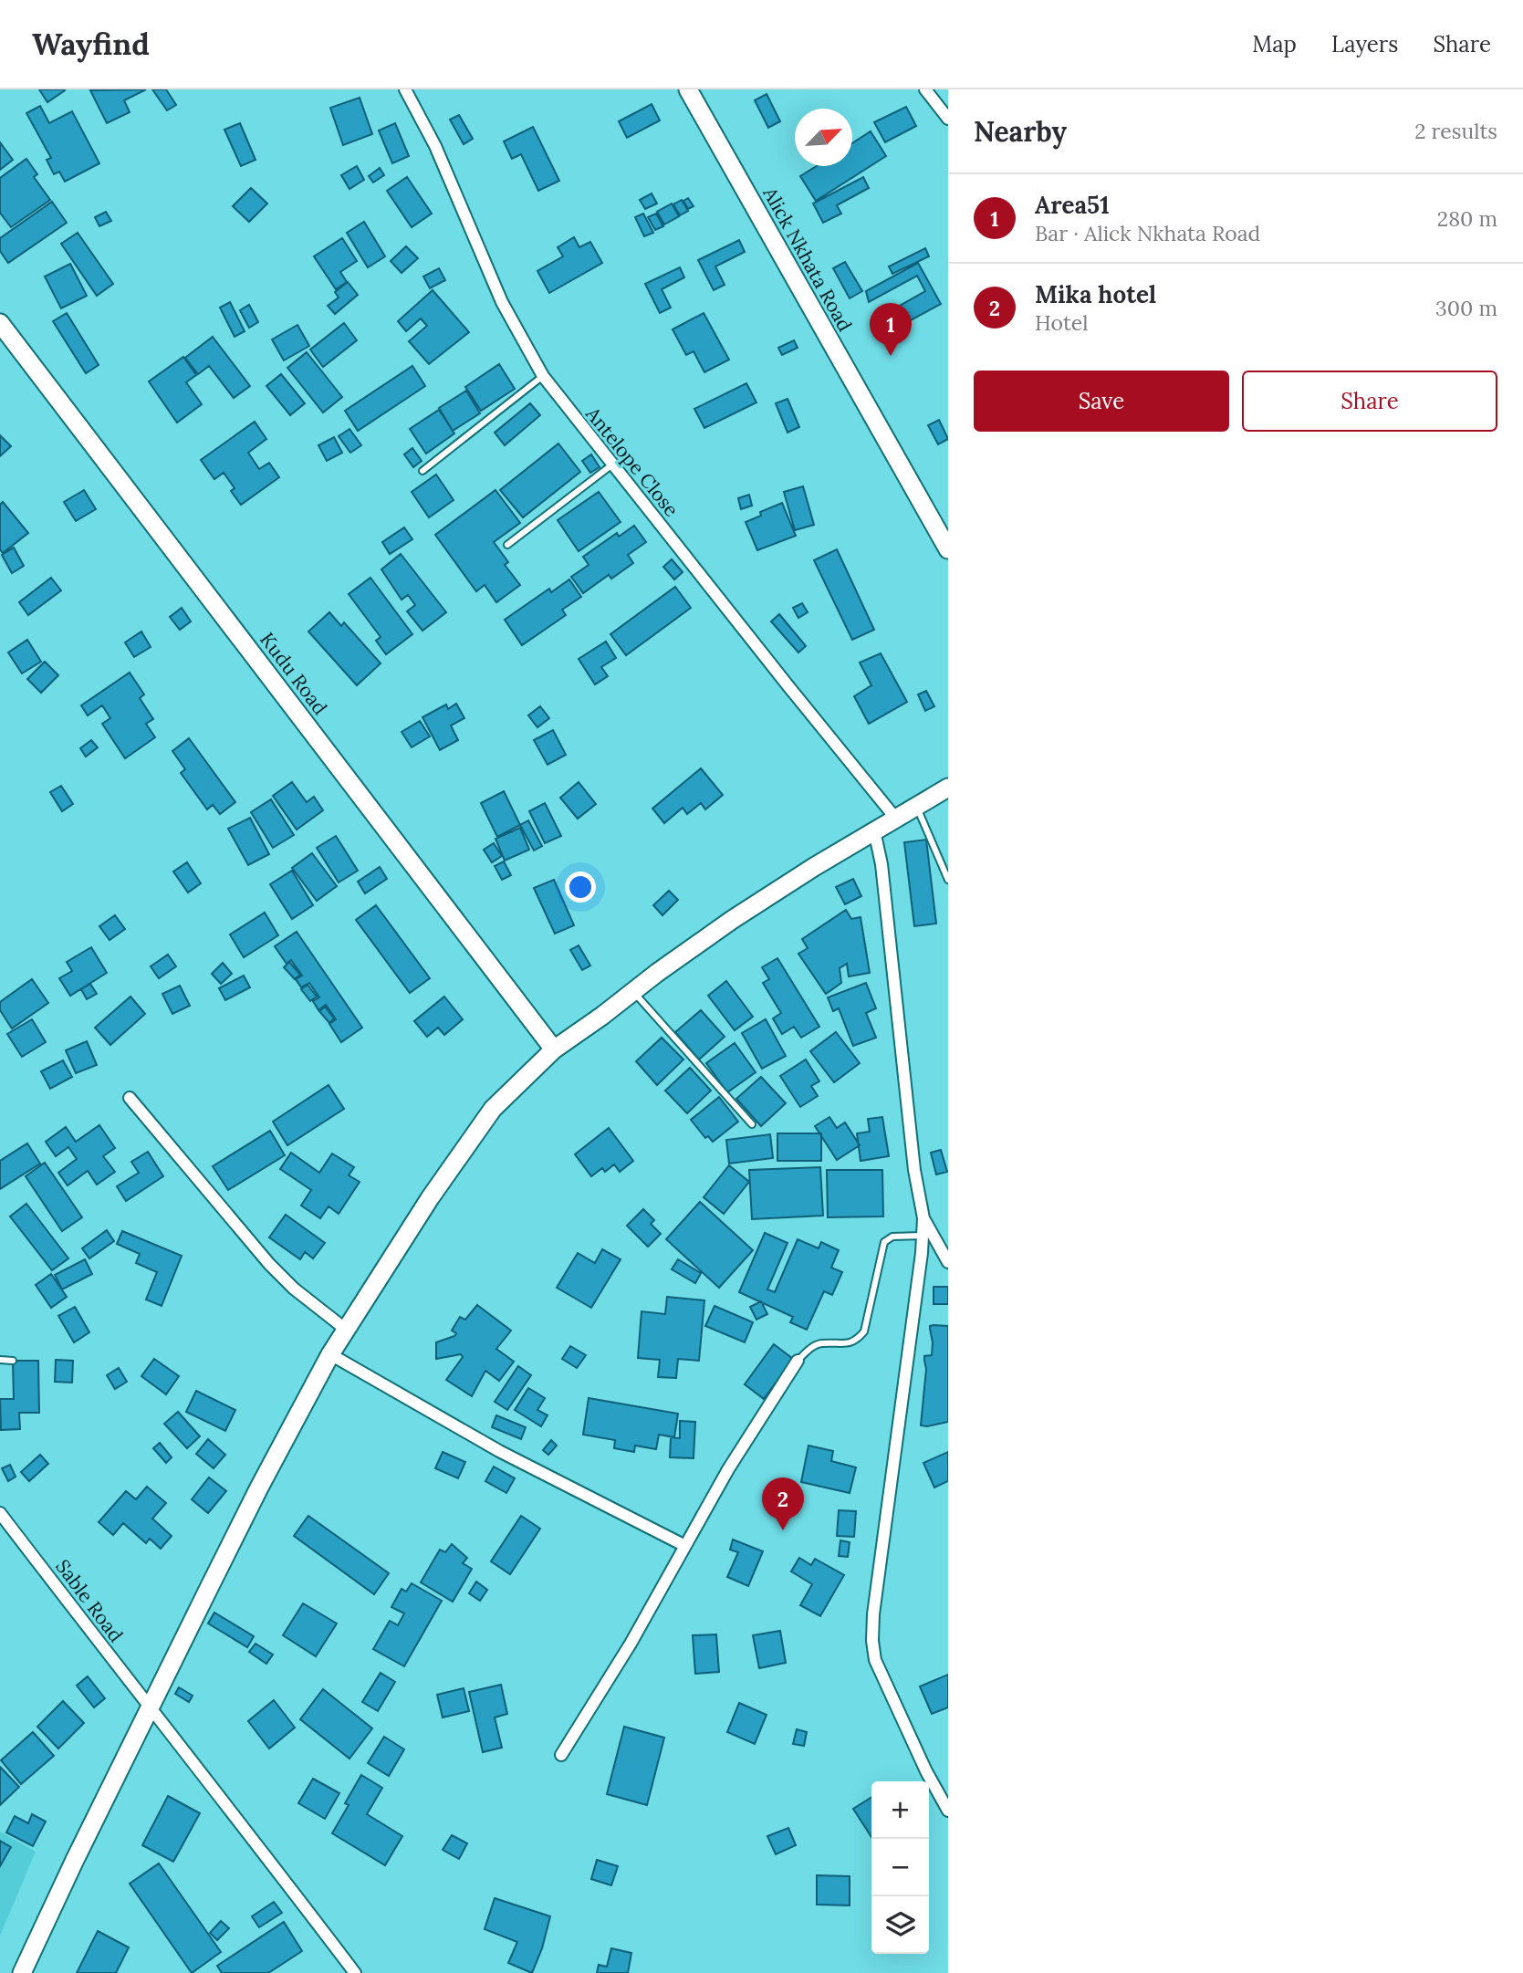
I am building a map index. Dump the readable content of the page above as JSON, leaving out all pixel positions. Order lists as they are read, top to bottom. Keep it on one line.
{"streets":{"street":["Alick Nkhata Road","Antelope Close","Kudu Road","Sable Road"]},"north":"top right","page":{"header":"Wayfind","nav":["Map","Layers","Share"],"heading":["Nearby","2 results"],"list":[{"mark":"1","name":"Area51","note":"Bar · Alick Nkhata Road","value":"280 m"},{"mark":"2","name":"Mika hotel","note":"Hotel","value":"300 m"}],"pins":["1","2"],"buttons":["Save","Share"],"map_buttons":["+","−"]}}
